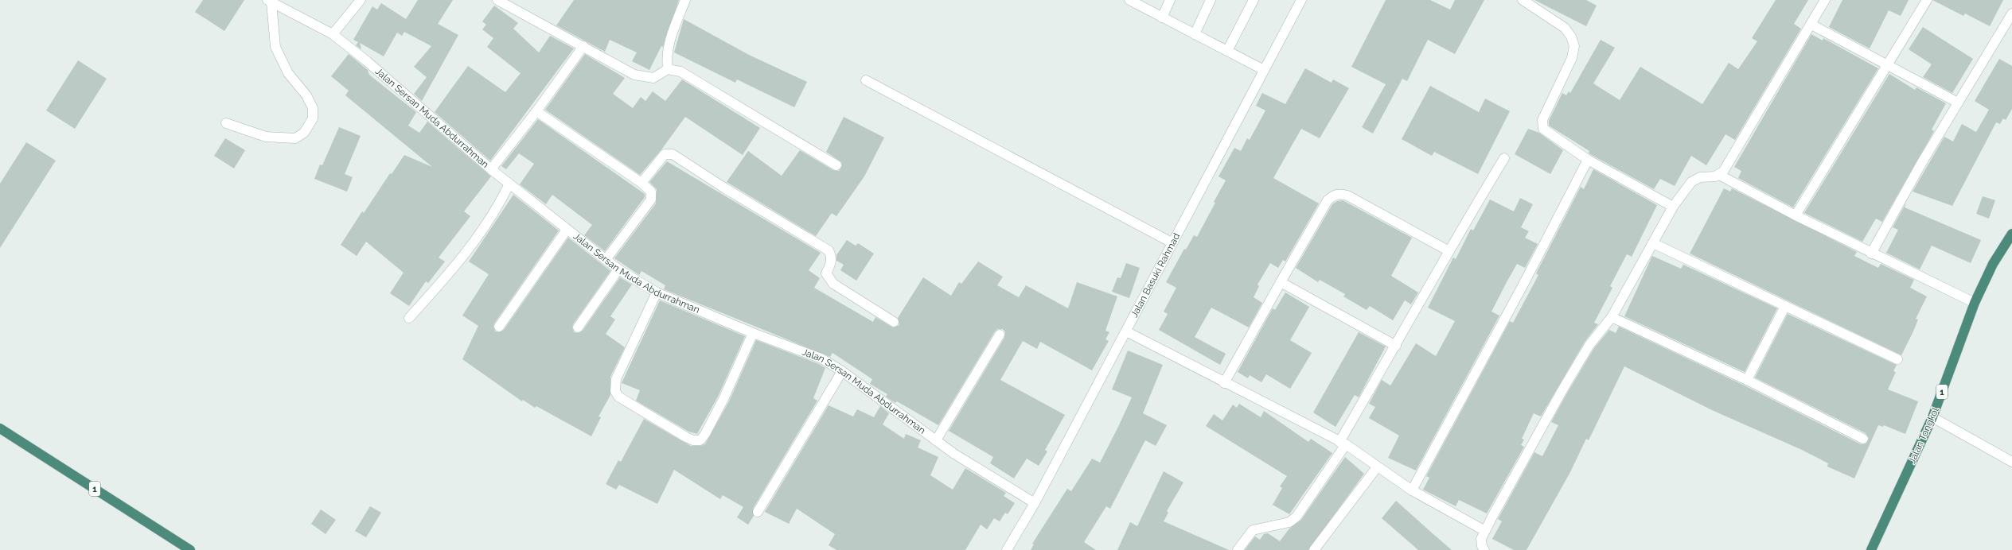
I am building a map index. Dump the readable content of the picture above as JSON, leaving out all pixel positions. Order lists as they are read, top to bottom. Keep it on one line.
{"streets":{"highway":["1","Jalan Tongkol"],"street":["Jalan Sersan Muda Abdurrahman","Jalan Basuki Rahmad"]},"crossings":[["Jalan Sersan Muda Abdurrahman","Jalan Basuki Rahmad"]]}
